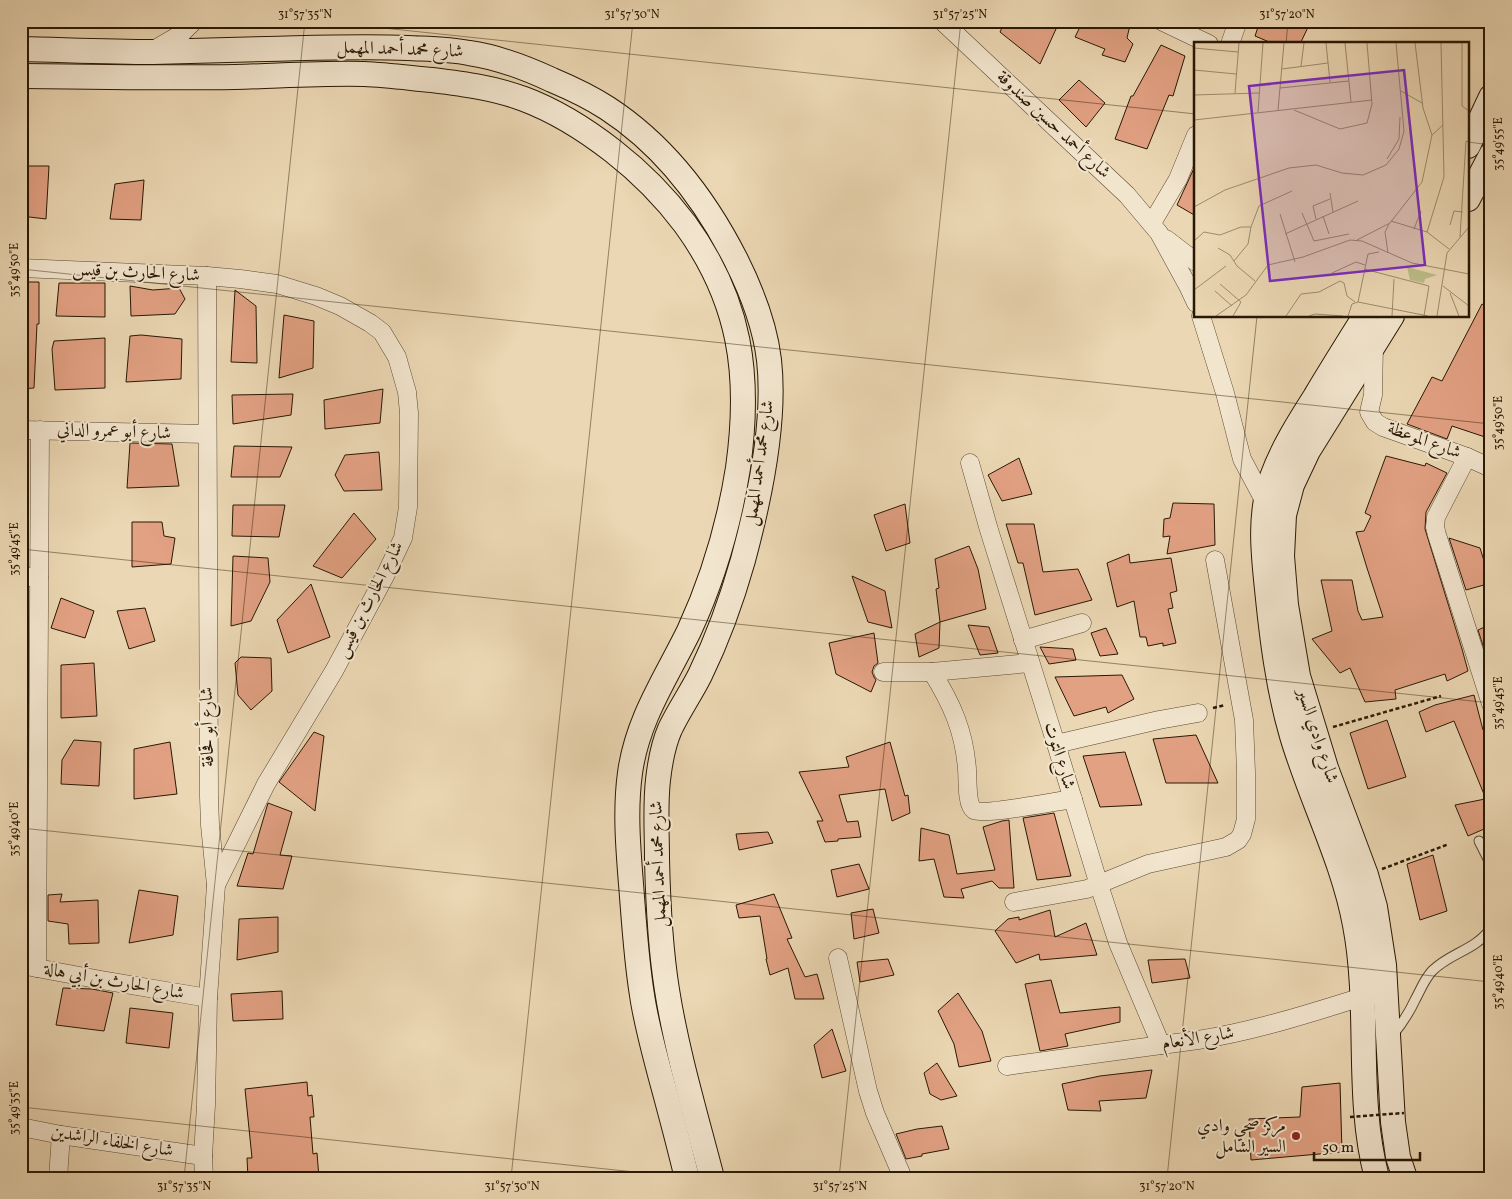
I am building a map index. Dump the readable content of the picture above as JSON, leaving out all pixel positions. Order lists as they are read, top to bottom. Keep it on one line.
{"streets":{"main road":["شارع محمد أحمد المهمل","شارع وادي السير"],"street":["شارع أحمد حسين صندوقة","شارع الحارث بن قيس","شارع أبو عمرو الداني","شارع الموعظة","شارع أبو قحافة","شارع التوت","شارع الحارث بن أبي هالة","شارع الأنعام","شارع الخلفاء الراشدين"]},"crossings":[["شارع الحارث بن قيس","شارع أبو قحافة"],["شارع أبو عمرو الداني","شارع أبو قحافة"],["شارع الموعظة","شارع وادي السير"],["شارع أبو قحافة","شارع الحارث بن أبي هالة"],["شارع أبو قحافة","شارع الخلفاء الراشدين"],["شارع وادي السير","شارع الأنعام"],["شارع التوت","شارع الأنعام"]],"places":["مركز صحي وادي السير الشامل"],"scale_bar":"50 m","coordinates":["31°57'35\"N","31°57'30\"N","31°57'25\"N","31°57'20\"N","35°49'55\"E","35°49'50\"E","35°49'45\"E","35°49'40\"E","35°49'35\"E"]}
